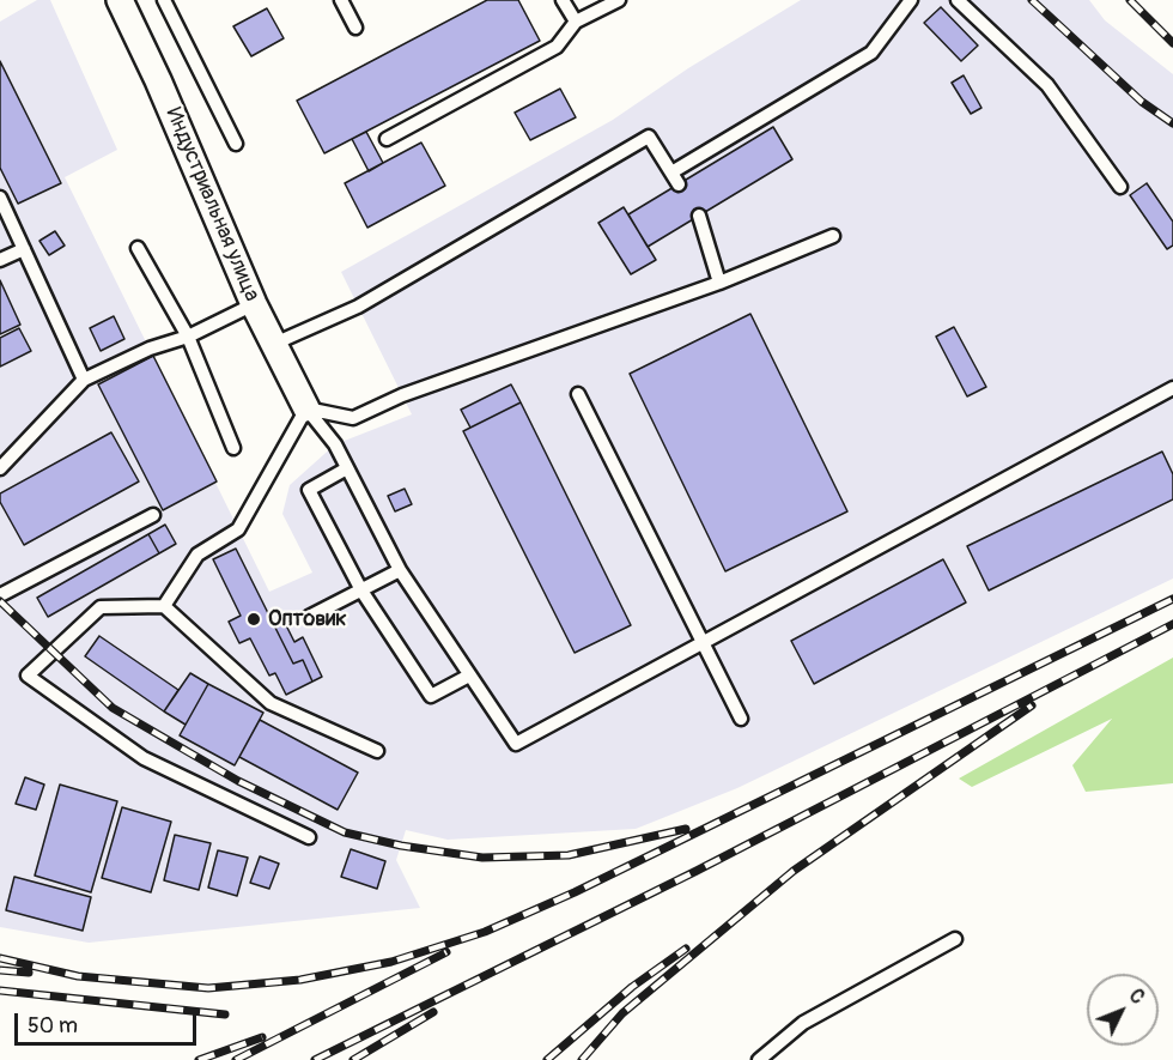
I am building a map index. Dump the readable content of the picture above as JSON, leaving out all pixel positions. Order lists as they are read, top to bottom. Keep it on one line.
{"streets":{"street":["Индустриальная улица"]},"places":["Оптовик"],"scale_bar":"50 m","north":"top right"}
